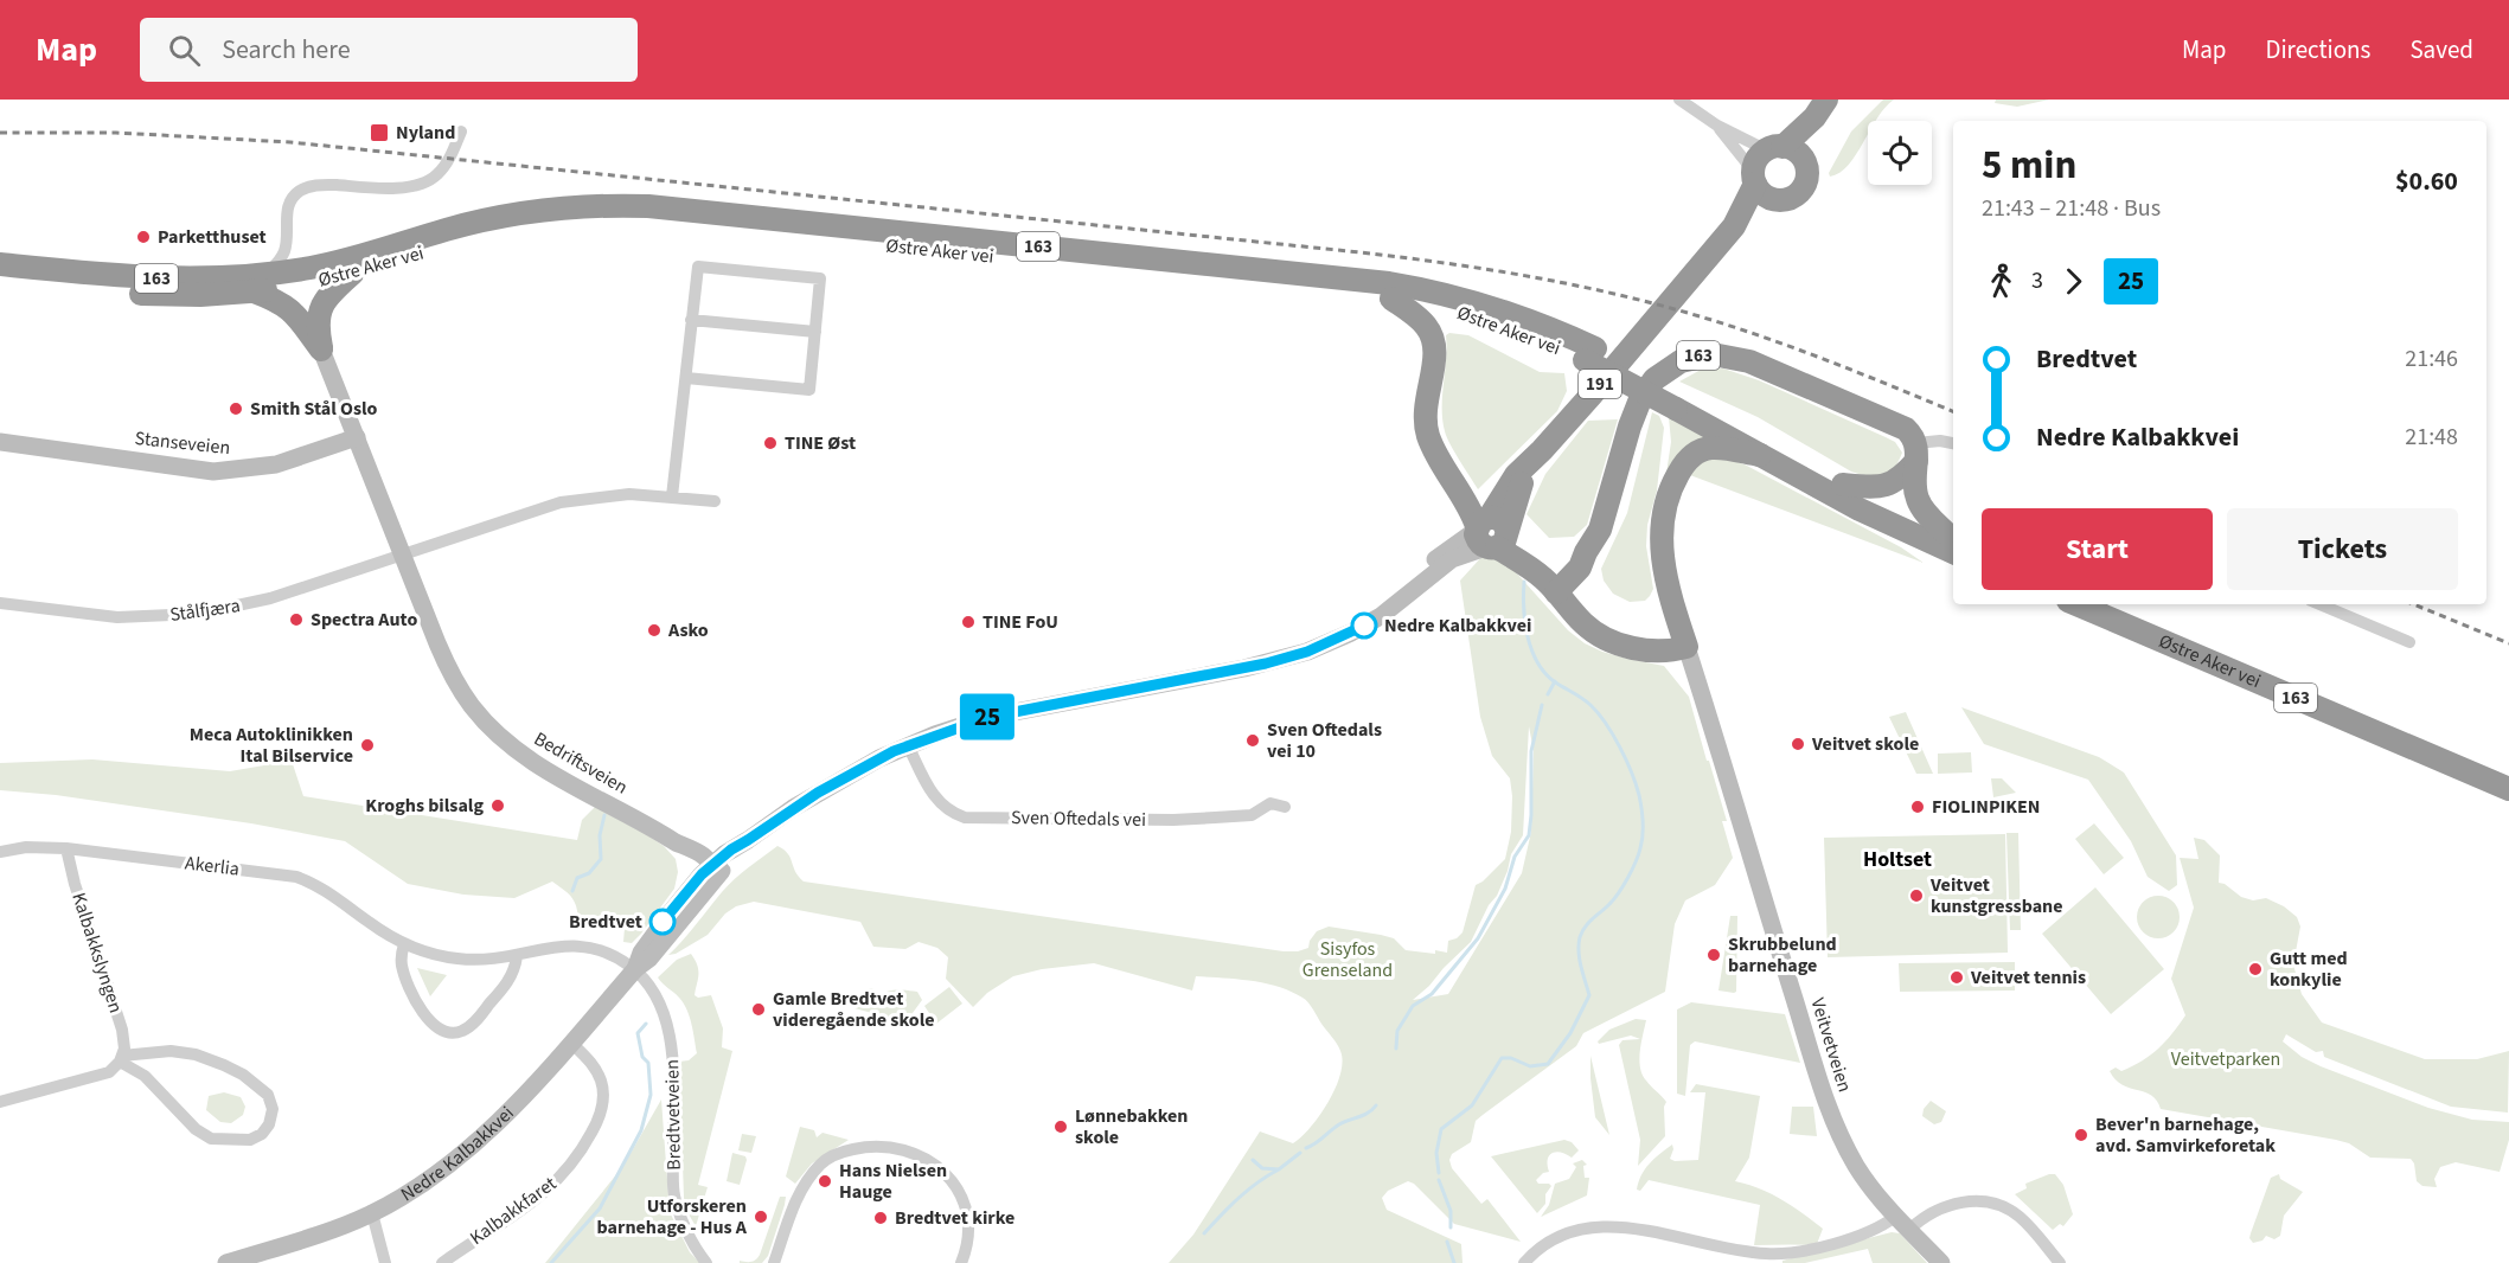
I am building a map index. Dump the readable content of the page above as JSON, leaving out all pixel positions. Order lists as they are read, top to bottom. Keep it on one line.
{"streets":{"highway":["163","Østre Aker vei","191","Nedre Kalbakkvei"],"street":["Stanseveien","Stålfjæra","Bedriftsveien","Sven Oftedals vei","Akerlia","Kalbakkslyngen","Veitvetveien","Bredtvetveien","Kalbakkfaret"]},"crossings":[["163","Østre Aker vei"],["163","Veitvetveien"],["Stanseveien","Bedriftsveien"],["Stålfjæra","Bedriftsveien"],["Bedriftsveien","Nedre Kalbakkvei"],["Sven Oftedals vei","Nedre Kalbakkvei"],["Akerlia","Kalbakkslyngen"],["Akerlia","Bredtvetveien"],["Akerlia","Nedre Kalbakkvei"],["Bredtvetveien","Nedre Kalbakkvei"],["Nedre Kalbakkvei","Kalbakkfaret"]],"districts":["Holtset"],"parks":["Sisyfos Grenseland","Veitvetparken"],"places":{"transit":["Nyland"],"other":["Parketthuset","Smith Stål Oslo","TINE Øst","Spectra Auto","TINE FoU","Nedre Kalbakkvei","Asko","Sven Oftedals vei 10","Veitvet skole","Meca Autoklinikken Ital Bilservice","Kroghs bilsalg","FIOLINPIKEN","Veitvet kunstgressbane","Bredtvet","Skrubbelund barnehage","Gutt med konkylie","Veitvet tennis","Gamle Bredtvet videregående skole","Lønnebakken skole","Bever'n barnehage, avd. Samvirkeforetak","Hans Nielsen Hauge","Utforskeren barnehage - Hus A","Bredtvet kirke"]},"lines":["bus line 25"],"page":{"header":"Map","search":"Search here","nav":["Map","Directions","Saved"],"on_map":"25","heading":["5 min","21:43 – 21:48 · Bus","$0.60"],"legs":["3","25"],"list":[{"name":"Bredtvet","value":"21:46"},{"name":"Nedre Kalbakkvei","value":"21:48"}],"buttons":["Start","Tickets"]}}
